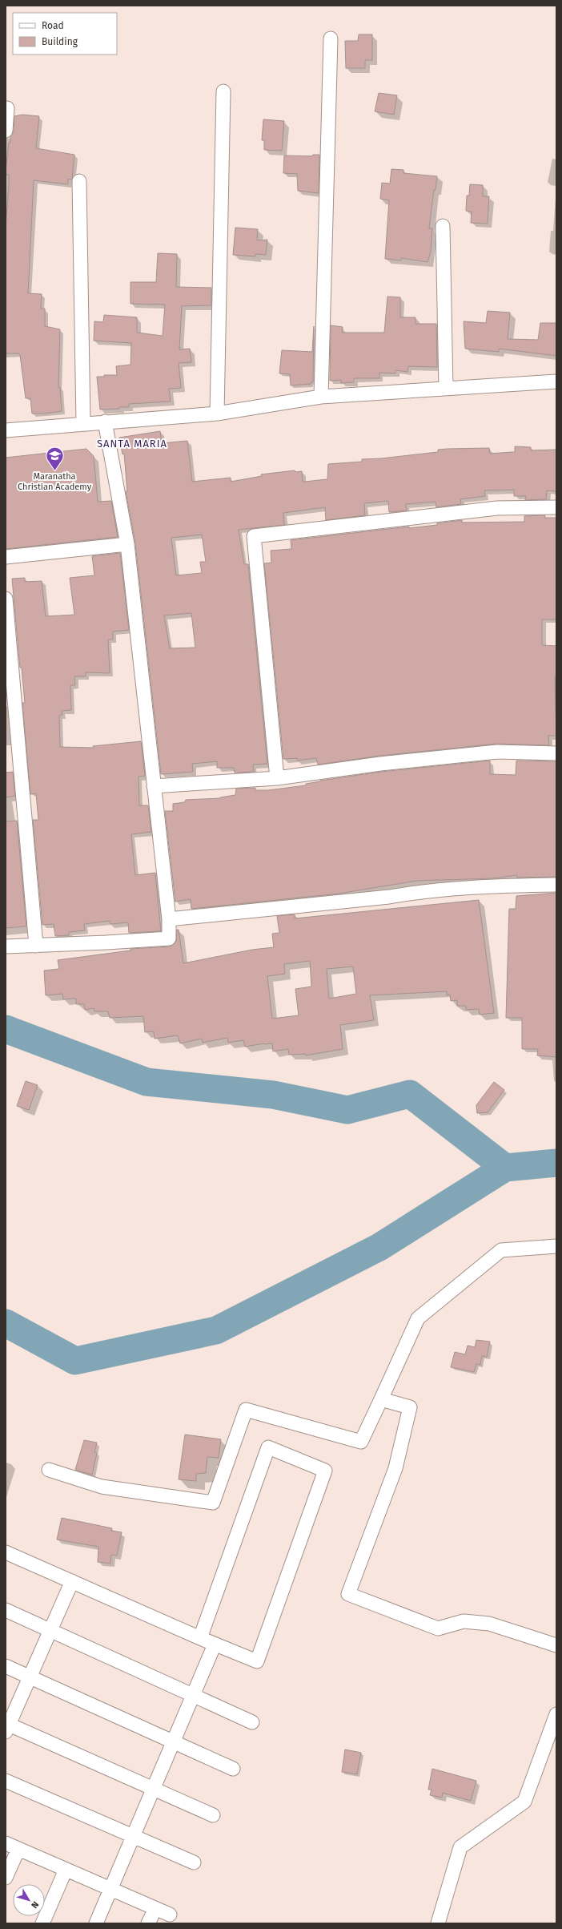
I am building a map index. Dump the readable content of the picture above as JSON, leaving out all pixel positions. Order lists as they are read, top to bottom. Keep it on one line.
{"districts":["SANTA MARIA"],"places":{"school or university":["Maranatha Christian Academy"]},"legend":["Road","Building"],"north":"bottom right"}
